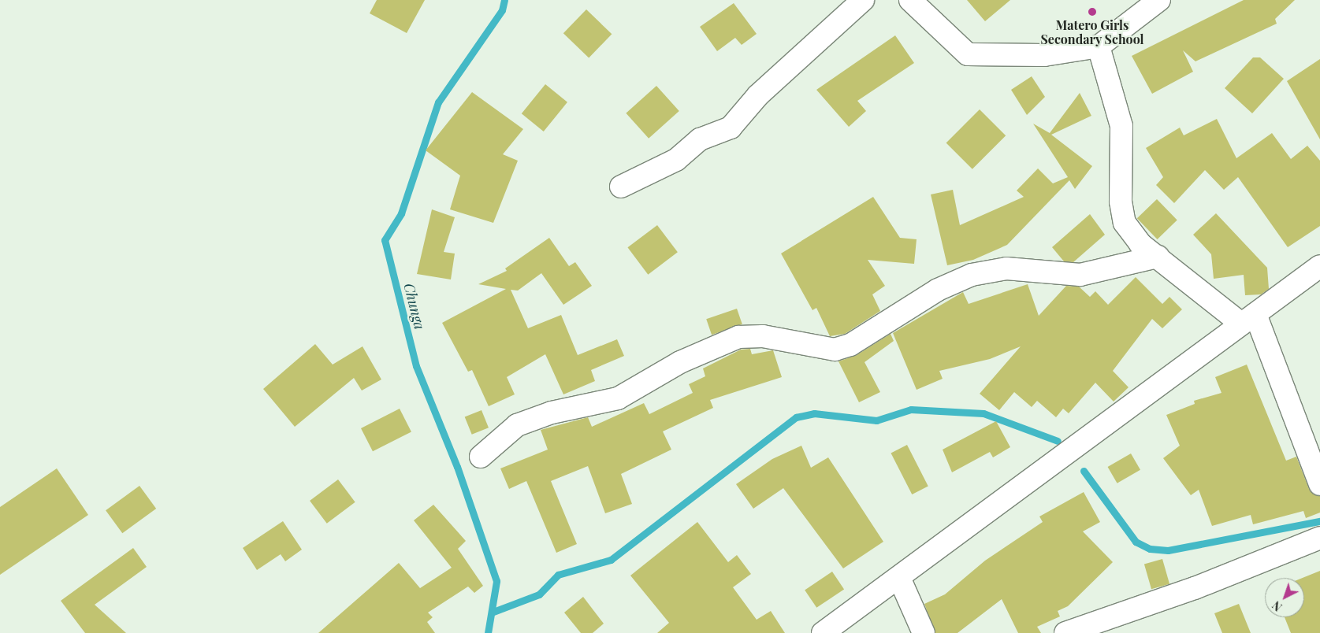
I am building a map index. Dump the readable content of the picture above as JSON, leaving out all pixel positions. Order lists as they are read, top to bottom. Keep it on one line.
{"water":["Chunga"],"places":["Matero Girls Secondary School"],"north":"bottom left"}
